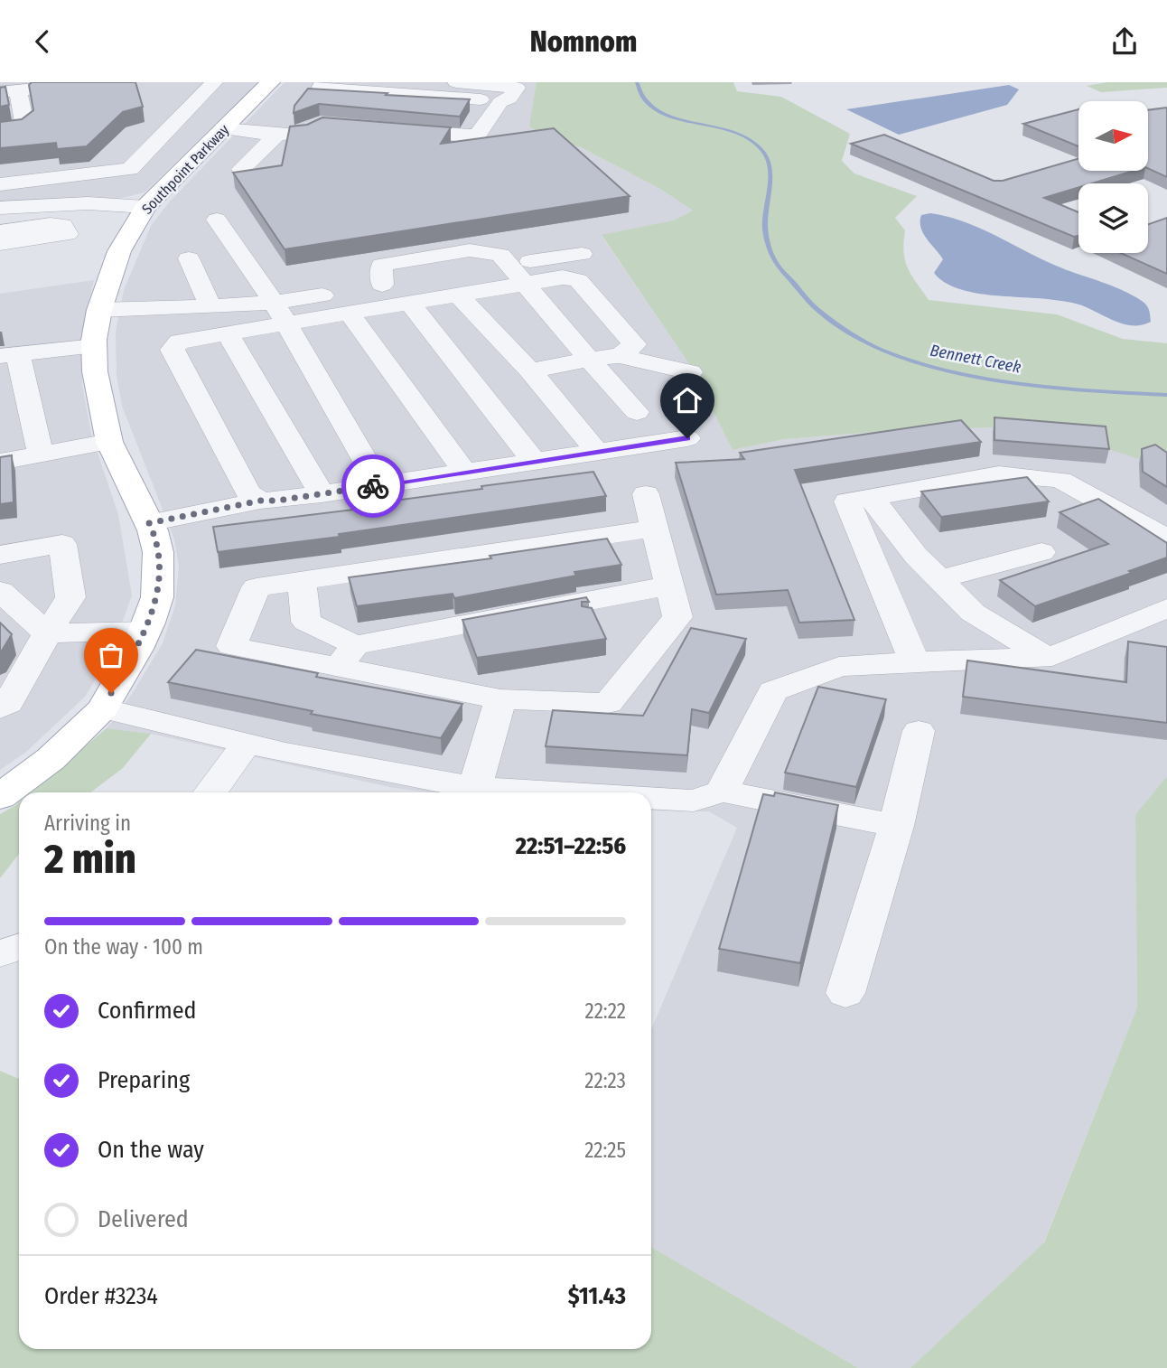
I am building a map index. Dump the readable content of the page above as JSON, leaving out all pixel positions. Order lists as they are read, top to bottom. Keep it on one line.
{"streets":{"main road":["Southpoint Parkway"]},"water":["Bennett Creek"],"north":"right","page":{"header":"Nomnom","heading":["2 min","Arriving in","22:51–22:56"],"panel":["Order #3234","$11.43"],"bar":"On the way · 100 m","list":[["Confirmed","22:22"],["Preparing","22:23"],["On the way","22:25"],"Delivered"]}}
